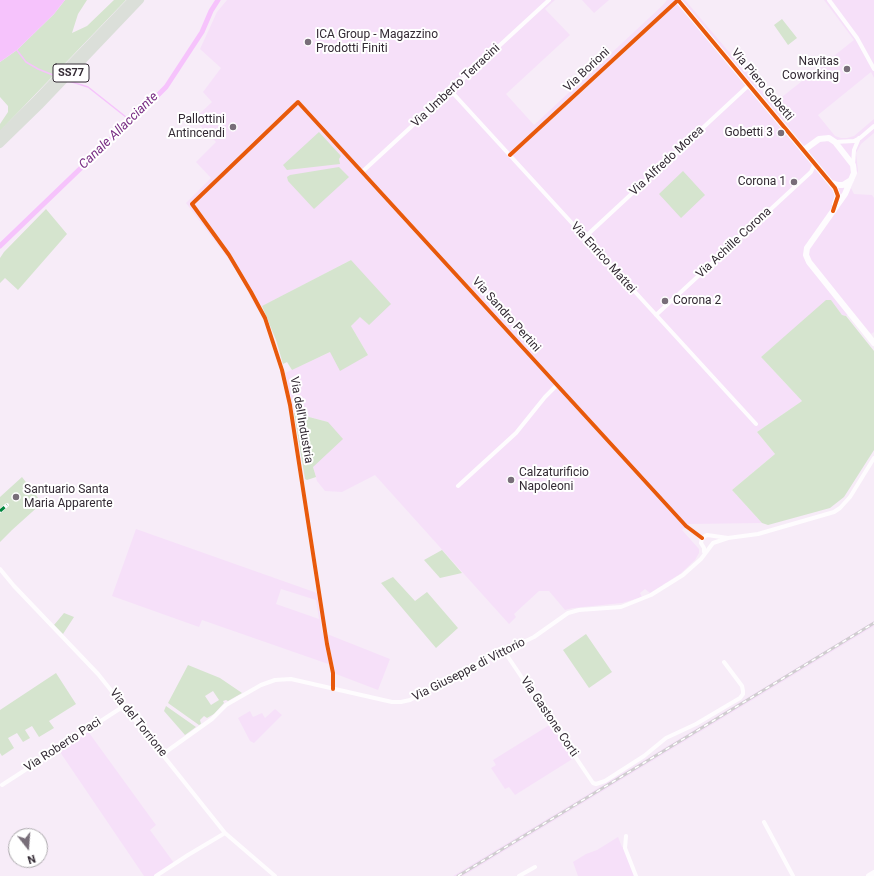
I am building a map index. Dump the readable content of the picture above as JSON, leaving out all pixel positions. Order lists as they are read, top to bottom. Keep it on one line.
{"streets":{"highway":["SS77"],"street":["Via Borioni","Via Piero Gobetti","Via Umberto Terracini","Via Alfredo Morea","Via Achille Corona","Via Enrico Mattei","Via Sandro Pertini","Via dell'Industria","Via Giuseppe di Vittorio","Via Gastone Corti","Via del Torrione","Via Roberto Paci"]},"crossings":[["Via Borioni","Via Piero Gobetti"],["Via Borioni","Via Enrico Mattei"],["Via Piero Gobetti","Via Alfredo Morea"],["Via Piero Gobetti","Via Achille Corona"],["Via Umberto Terracini","Via Enrico Mattei"],["Via Umberto Terracini","Via Sandro Pertini"],["Via Alfredo Morea","Via Enrico Mattei"],["Via Achille Corona","Via Enrico Mattei"],["Via Sandro Pertini","Via dell'Industria"],["Via Sandro Pertini","Via Giuseppe di Vittorio"],["Via dell'Industria","Via Giuseppe di Vittorio"],["Via Giuseppe di Vittorio","Via Gastone Corti"],["Via Giuseppe di Vittorio","Via del Torrione"],["Via del Torrione","Via Roberto Paci"]],"water":["Canale Allacciante"],"places":["ICA Group - Magazzino Prodotti Finiti","Navitas Coworking","Pallottini Antincendi","Gobetti 3","Corona 1","Corona 2","Calzaturificio Napoleoni","Santuario Santa Maria Apparente"],"north":"bottom"}
